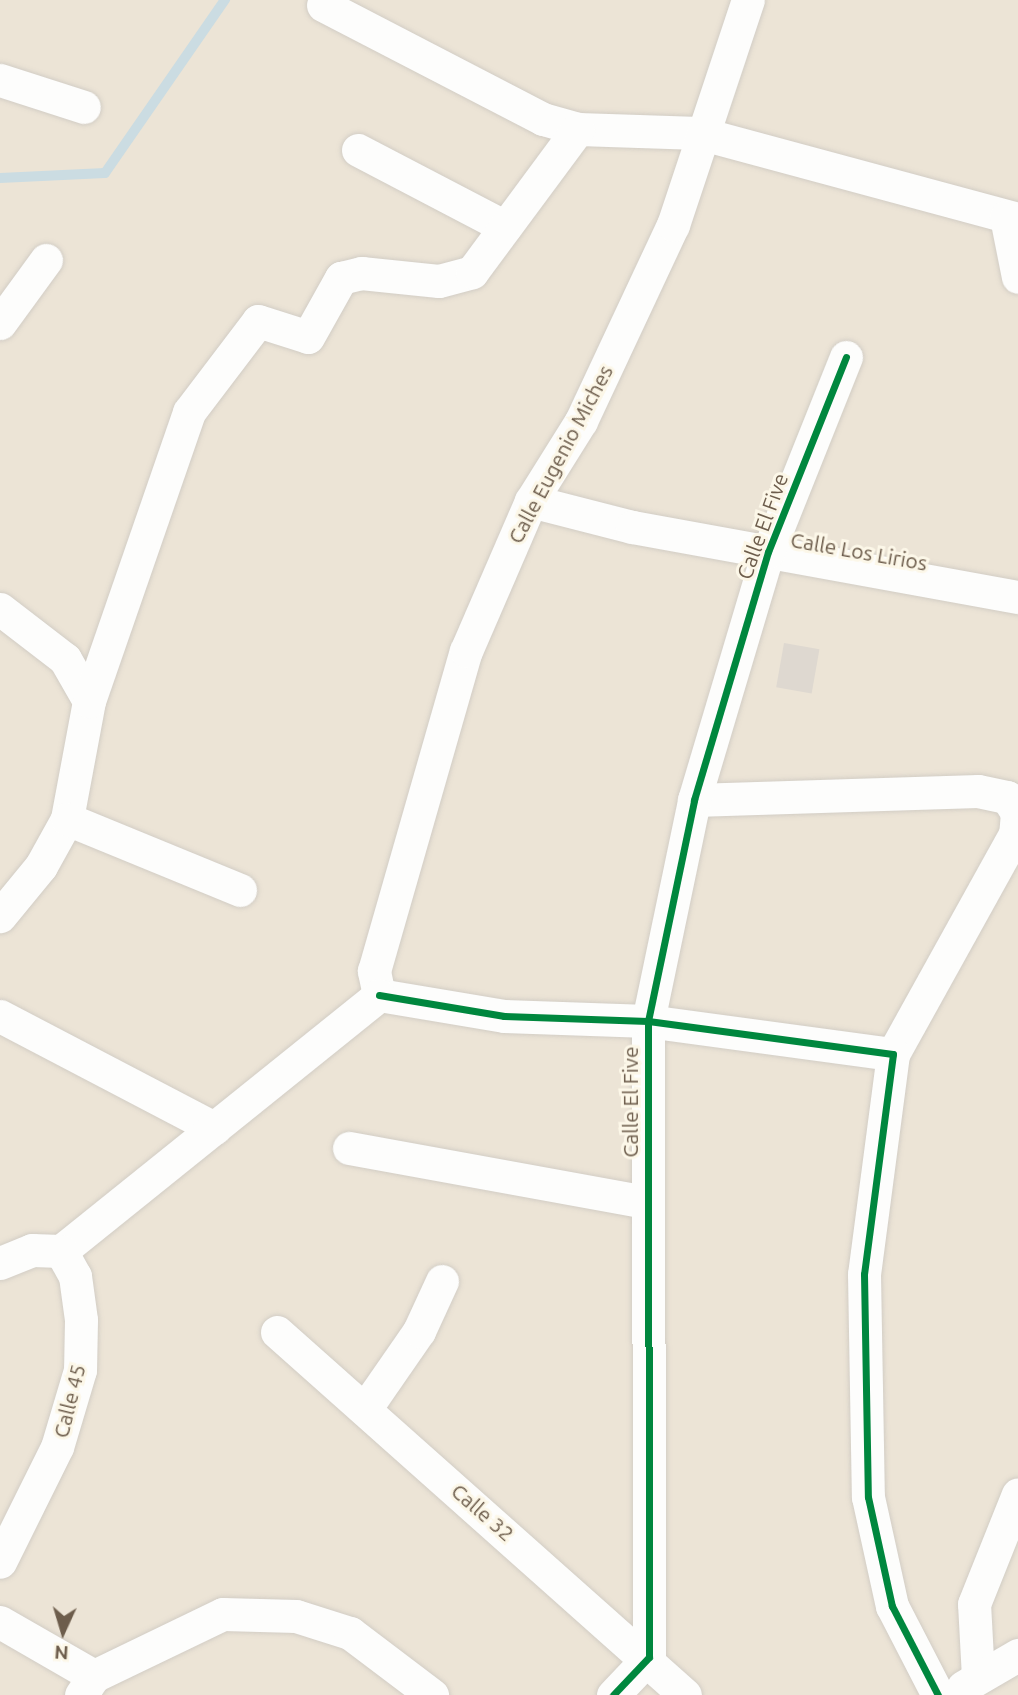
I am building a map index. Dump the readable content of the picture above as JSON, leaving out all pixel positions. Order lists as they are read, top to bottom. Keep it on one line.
{"streets":{"street":["Calle Eugenio Miches","Calle El Five","Calle Los Lirios","Calle 45","Calle 32"]},"crossings":[["Calle Eugenio Miches","Calle Los Lirios"],["Calle El Five","Calle Los Lirios"],["Calle El Five","Calle 32"]],"north":"bottom"}
